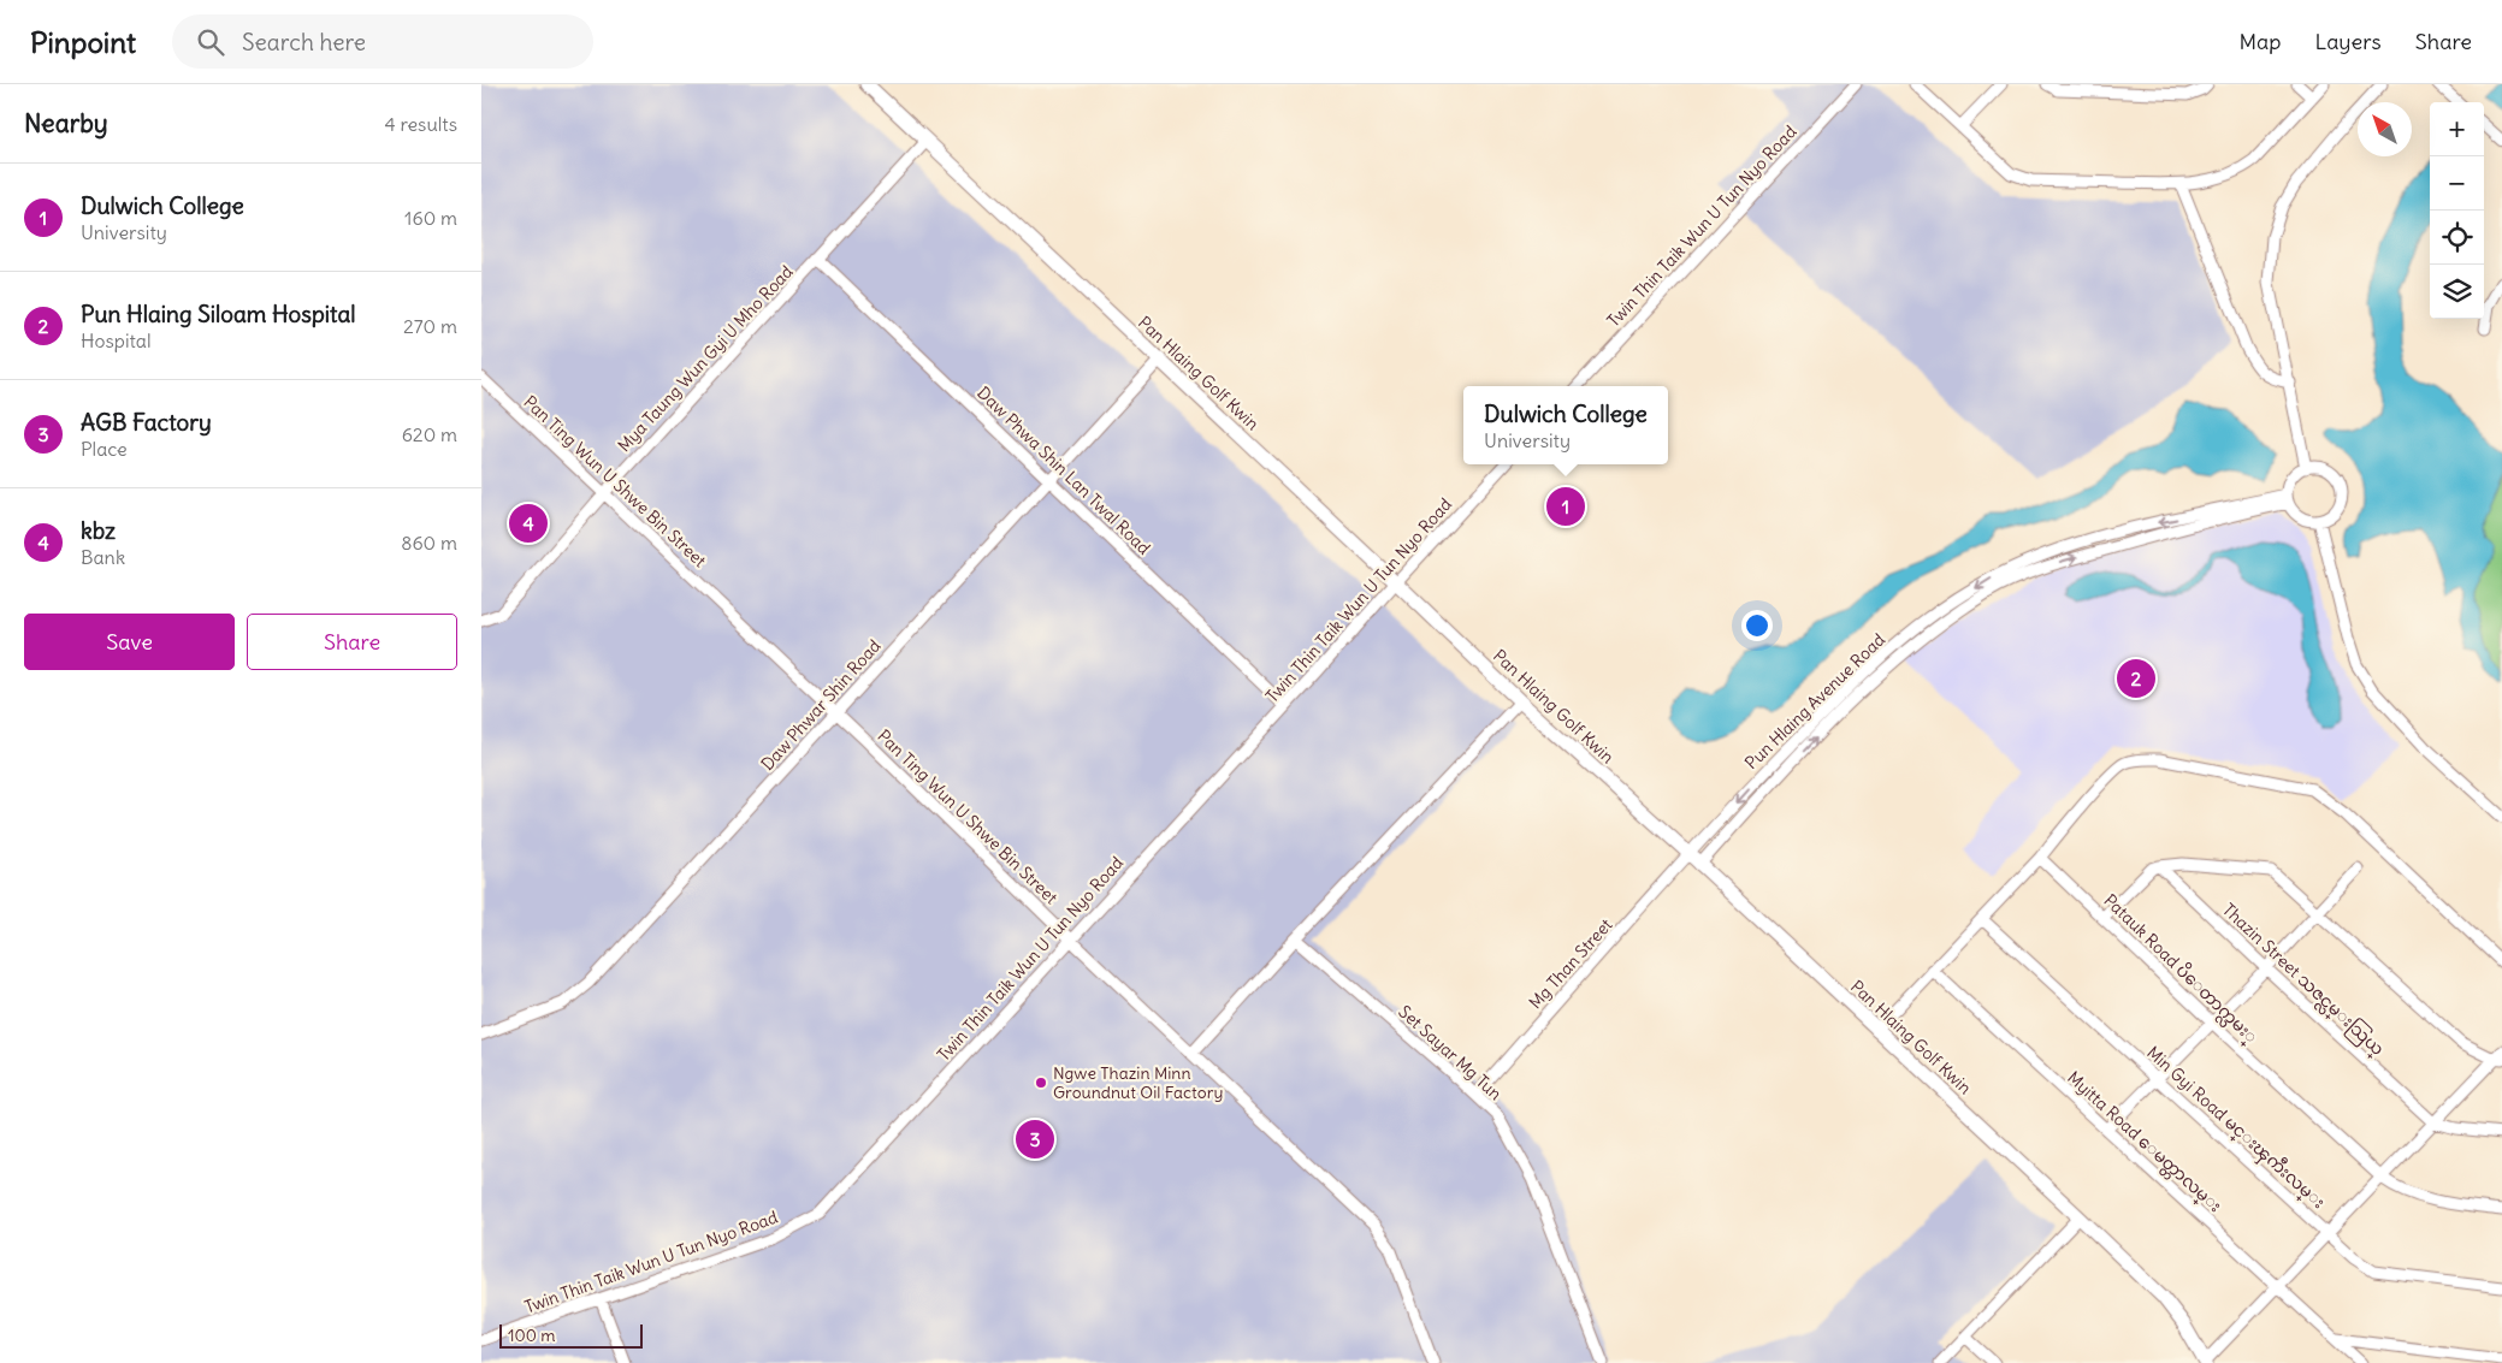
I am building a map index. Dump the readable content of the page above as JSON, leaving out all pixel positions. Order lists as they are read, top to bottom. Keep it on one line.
{"streets":{"street":["Twin Thin Taik Wun U Tun Nyo Road","Mya Taung Wun Gyi U Mho Road","Pan Hlaing Golf Kwin","Daw Phwa Shin Lan Twal Road","Pan Ting Wun U Shwe Bin Street","Pun Hlaing Avenue Road","Daw Phwar Shin Road","Mg Than Street","Patauk Road ပိေတာက္လမး္","Thazin Street သဇင္လမ္းသြယ္","Set Sayar Mg Tun","Min Gyi Road မင္းၾကီးလမ္း","Myitta Road ေမတ္တာလမ္း"]},"crossings":[["Twin Thin Taik Wun U Tun Nyo Road","Pan Hlaing Golf Kwin"],["Twin Thin Taik Wun U Tun Nyo Road","Daw Phwa Shin Lan Twal Road"],["Twin Thin Taik Wun U Tun Nyo Road","Pan Ting Wun U Shwe Bin Street"],["Mya Taung Wun Gyi U Mho Road","Pan Hlaing Golf Kwin"],["Mya Taung Wun Gyi U Mho Road","Daw Phwa Shin Lan Twal Road"],["Mya Taung Wun Gyi U Mho Road","Pan Ting Wun U Shwe Bin Street"],["Pan Hlaing Golf Kwin","Pun Hlaing Avenue Road"],["Pan Hlaing Golf Kwin","Daw Phwar Shin Road"],["Pan Hlaing Golf Kwin","Mg Than Street"],["Daw Phwa Shin Lan Twal Road","Daw Phwar Shin Road"],["Pan Ting Wun U Shwe Bin Street","Daw Phwar Shin Road"],["Pun Hlaing Avenue Road","Mg Than Street"],["Mg Than Street","Set Sayar Mg Tun"]],"places":["Ngwe Thazin Minn Groundnut Oil Factory"],"scale_bar":"100 m","north":"top left","page":{"header":"Pinpoint","search":"Search here","nav":["Map","Layers","Share"],"heading":["Nearby","4 results"],"map_buttons":["+","−"],"list":[{"mark":"1","name":"Dulwich College","note":"University","value":"160 m"},{"mark":"2","name":"Pun Hlaing Siloam Hospital","note":"Hospital","value":"270 m"},{"mark":"3","name":"AGB Factory","note":"Place","value":"620 m"},{"mark":"4","name":"kbz","note":"Bank","value":"860 m"}],"popup":["Dulwich College","University"],"pins":["1","4","2","3"],"buttons":["Save","Share"],"scale":"100 m"}}
